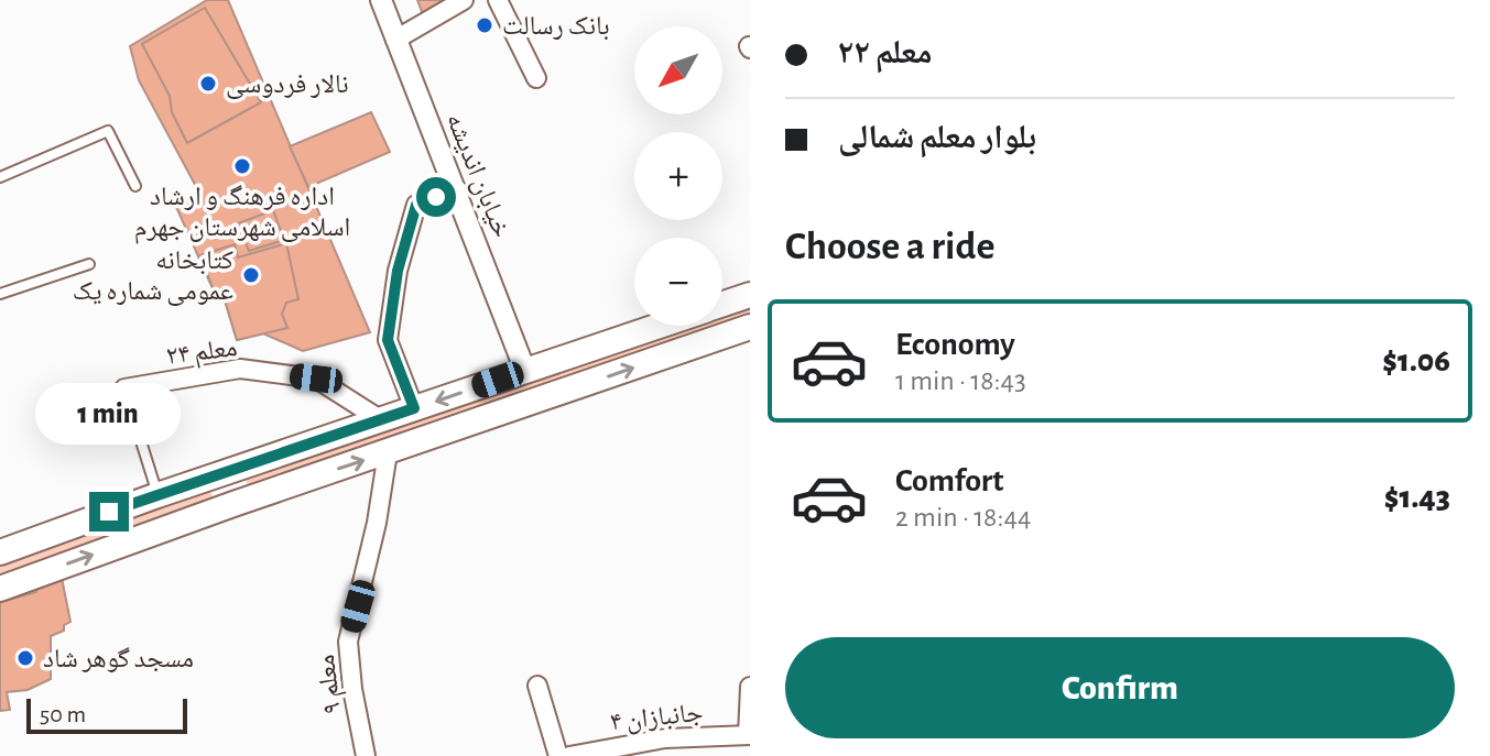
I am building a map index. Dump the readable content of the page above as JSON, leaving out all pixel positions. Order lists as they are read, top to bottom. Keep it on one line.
{"streets":{"street":["خیابان اندیشه","معلم ۲۴","معلم ۹","جانبازان ۴"]},"places":["بانک رسالت","نالار فردوسی","اداره فرهنگ و ارشاد اسلامی شهرستان جهرم","کتابخانه عمومی شماره یک","مسجد گوهر شاد"],"scale_bar":"50 m","north":"bottom left","page":{"banner":["معلم ۲۲","بلوار معلم شمالی"],"map_buttons":["+","−"],"heading":"Choose a ride","list":[{"name":"Economy","note":"1 min · 18:43","value":"$1.06"},{"name":"Comfort","note":"2 min · 18:44","value":"$1.43"}],"bubble":"1 min","buttons":"Confirm","scale":"50 m"}}
